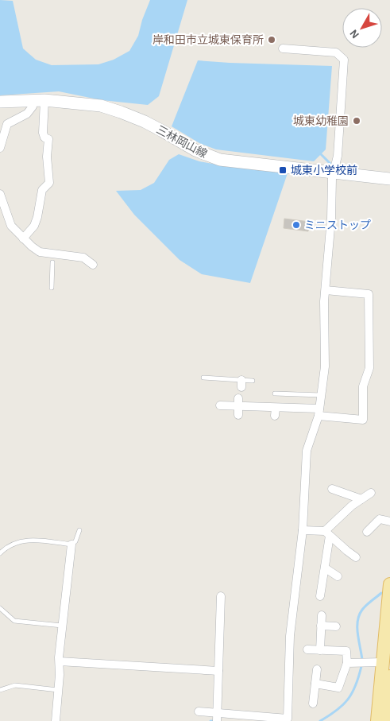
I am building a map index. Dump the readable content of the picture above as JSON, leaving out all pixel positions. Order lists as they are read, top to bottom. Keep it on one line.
{"streets":{"main road":["三林岡山線"]},"places":{"other":["岸和田市立城東保育所","城東幼稚園","ミニストップ"],"transit":["城東小学校前"]},"north":"bottom left"}
